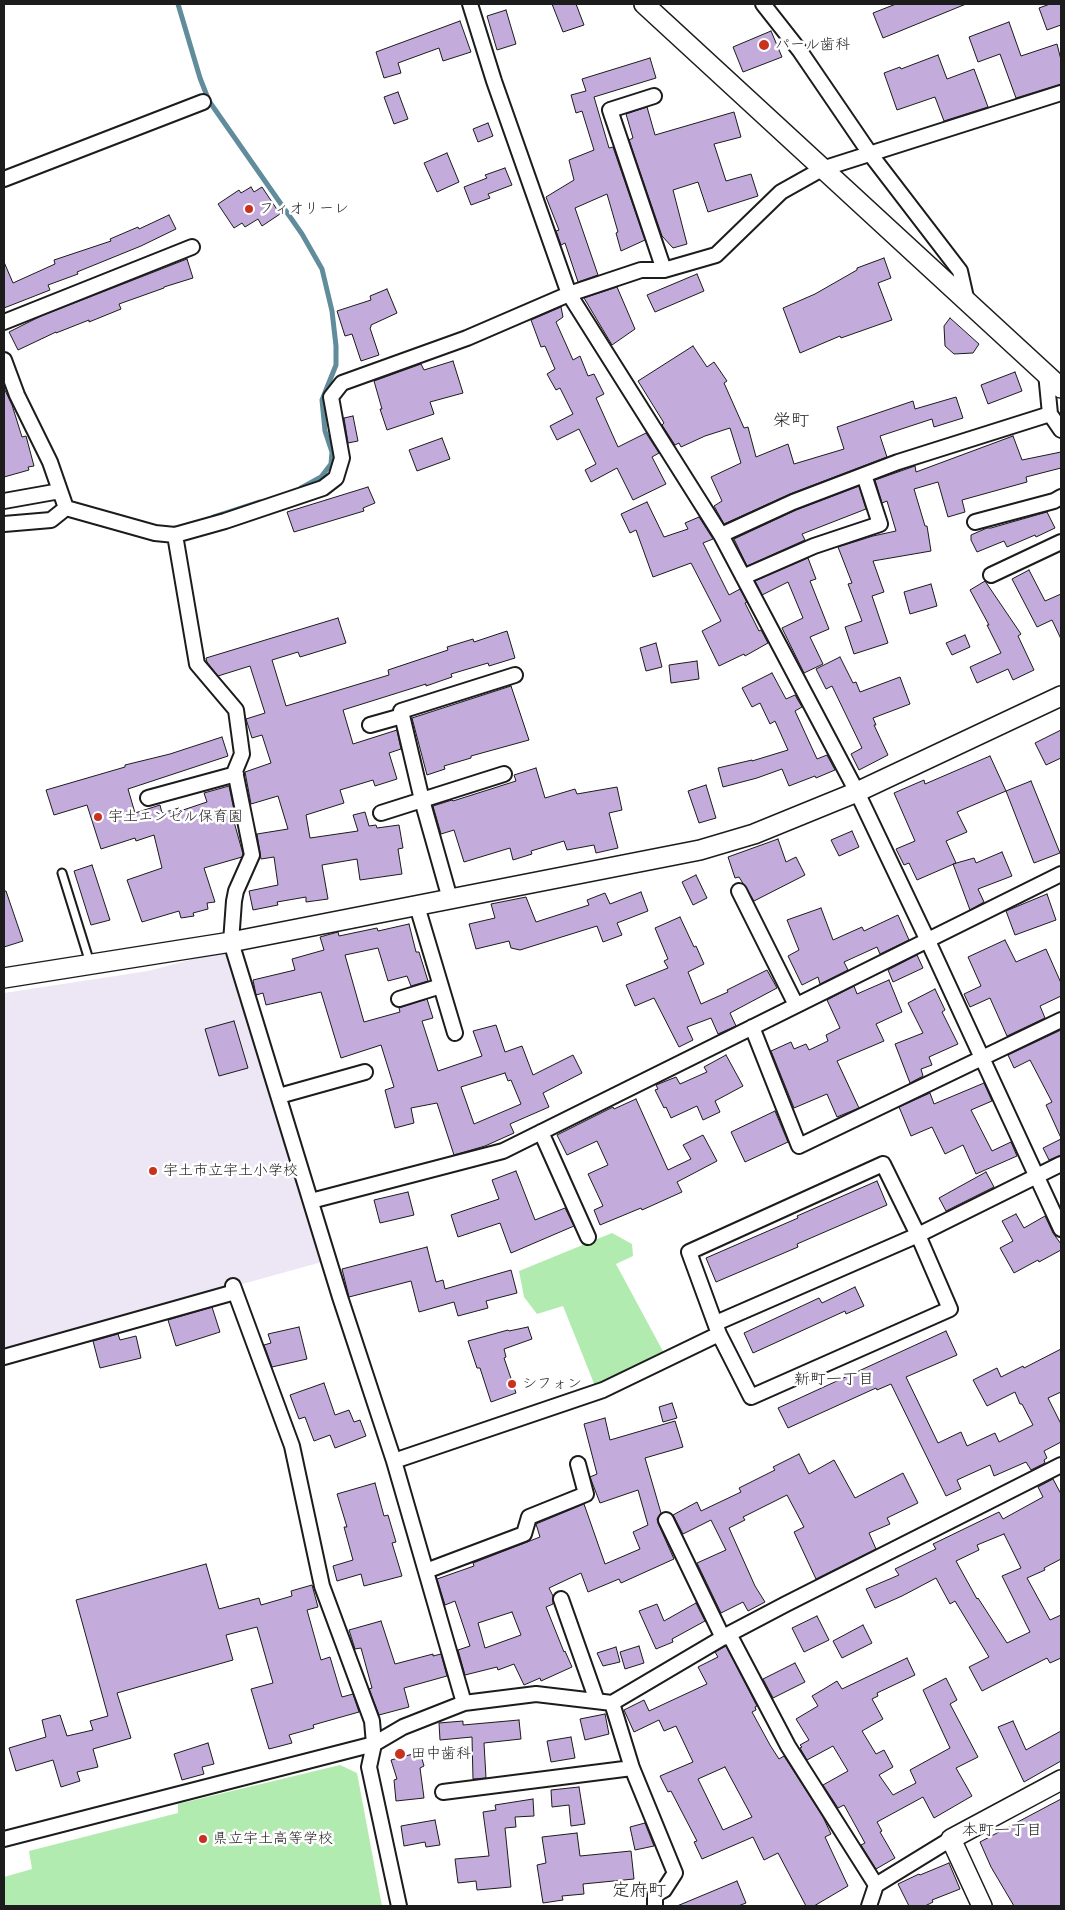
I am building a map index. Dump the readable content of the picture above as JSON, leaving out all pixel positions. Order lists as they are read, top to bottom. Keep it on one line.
{"districts":["栄町","新町一丁目","本町一丁目","定府町"],"places":["パール歯科","フィオリーレ","宇土エンゼル保育園","宇土市立宇土小学校","シフォン","田中歯科","県立宇土高等学校"]}
